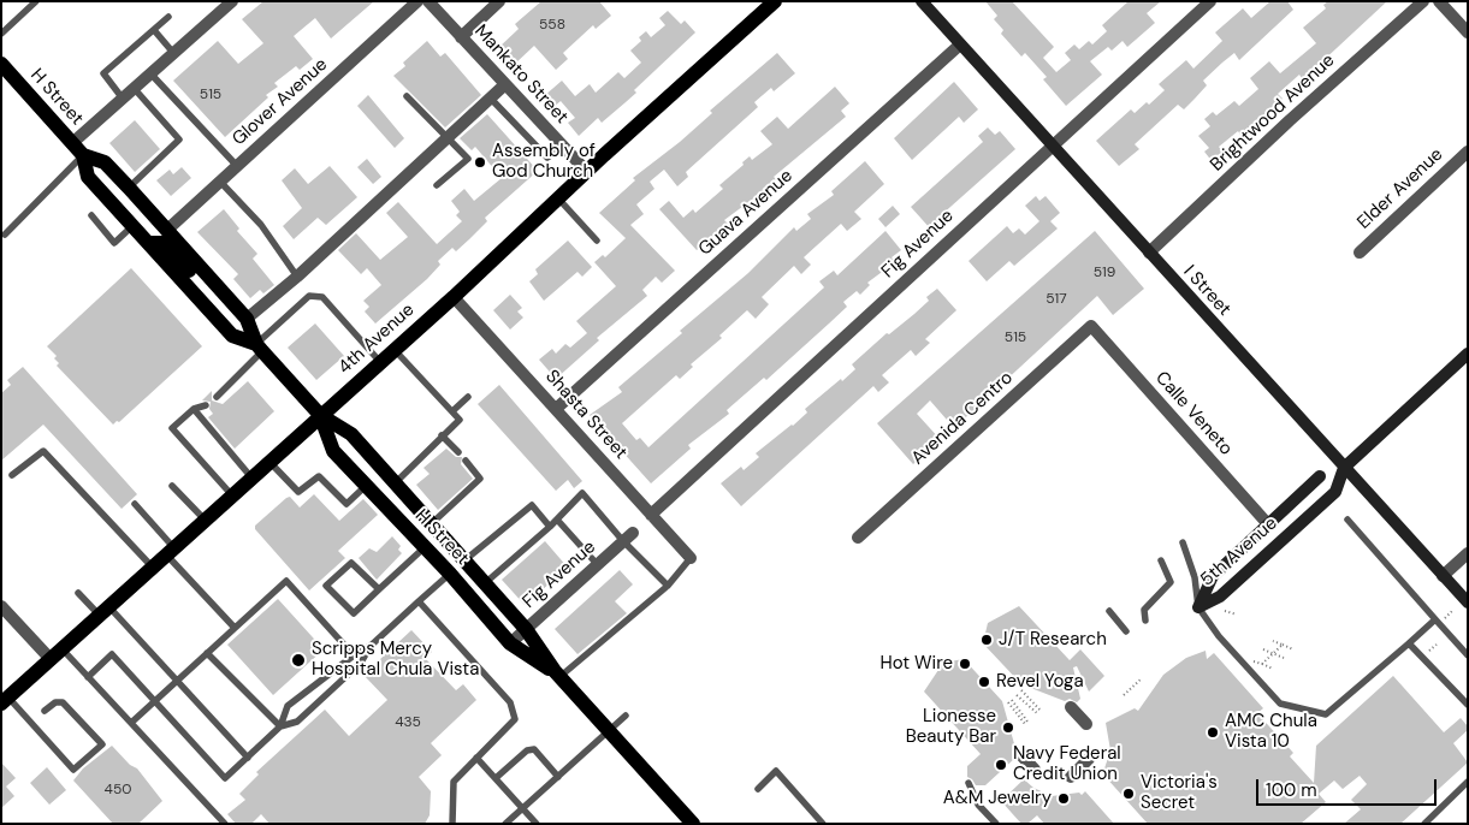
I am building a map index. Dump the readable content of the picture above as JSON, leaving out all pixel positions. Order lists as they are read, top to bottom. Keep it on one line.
{"streets":{"main road":["H Street","4th Avenue"],"street":["Mankato Street","Glover Avenue","Brightwood Avenue","Elder Avenue","Guava Avenue","Fig Avenue","I Street","Calle Veneto","Shasta Street","Avenida Centro","5th Avenue"]},"crossings":[["Mankato Street","4th Avenue"],["H Street","Glover Avenue"],["H Street","Fig Avenue"],["H Street","4th Avenue"],["Brightwood Avenue","I Street"],["Guava Avenue","I Street"],["Guava Avenue","Shasta Street"],["Fig Avenue","I Street"],["Fig Avenue","Shasta Street"],["I Street","5th Avenue"],["4th Avenue","Shasta Street"],["Calle Veneto","Avenida Centro"],["Calle Veneto","5th Avenue"]],"places":["Assembly of God Church","J/T Research","Scripps Mercy Hospital Chula Vista","Hot Wire","Revel Yoga","Lionesse Beauty Bar","AMC Chula Vista 10","Navy Federal Credit Union","Victoria's Secret","A&M Jewelry"],"house_numbers":["558","515","519","517","515","435","450"],"scale_bar":"100 m"}
